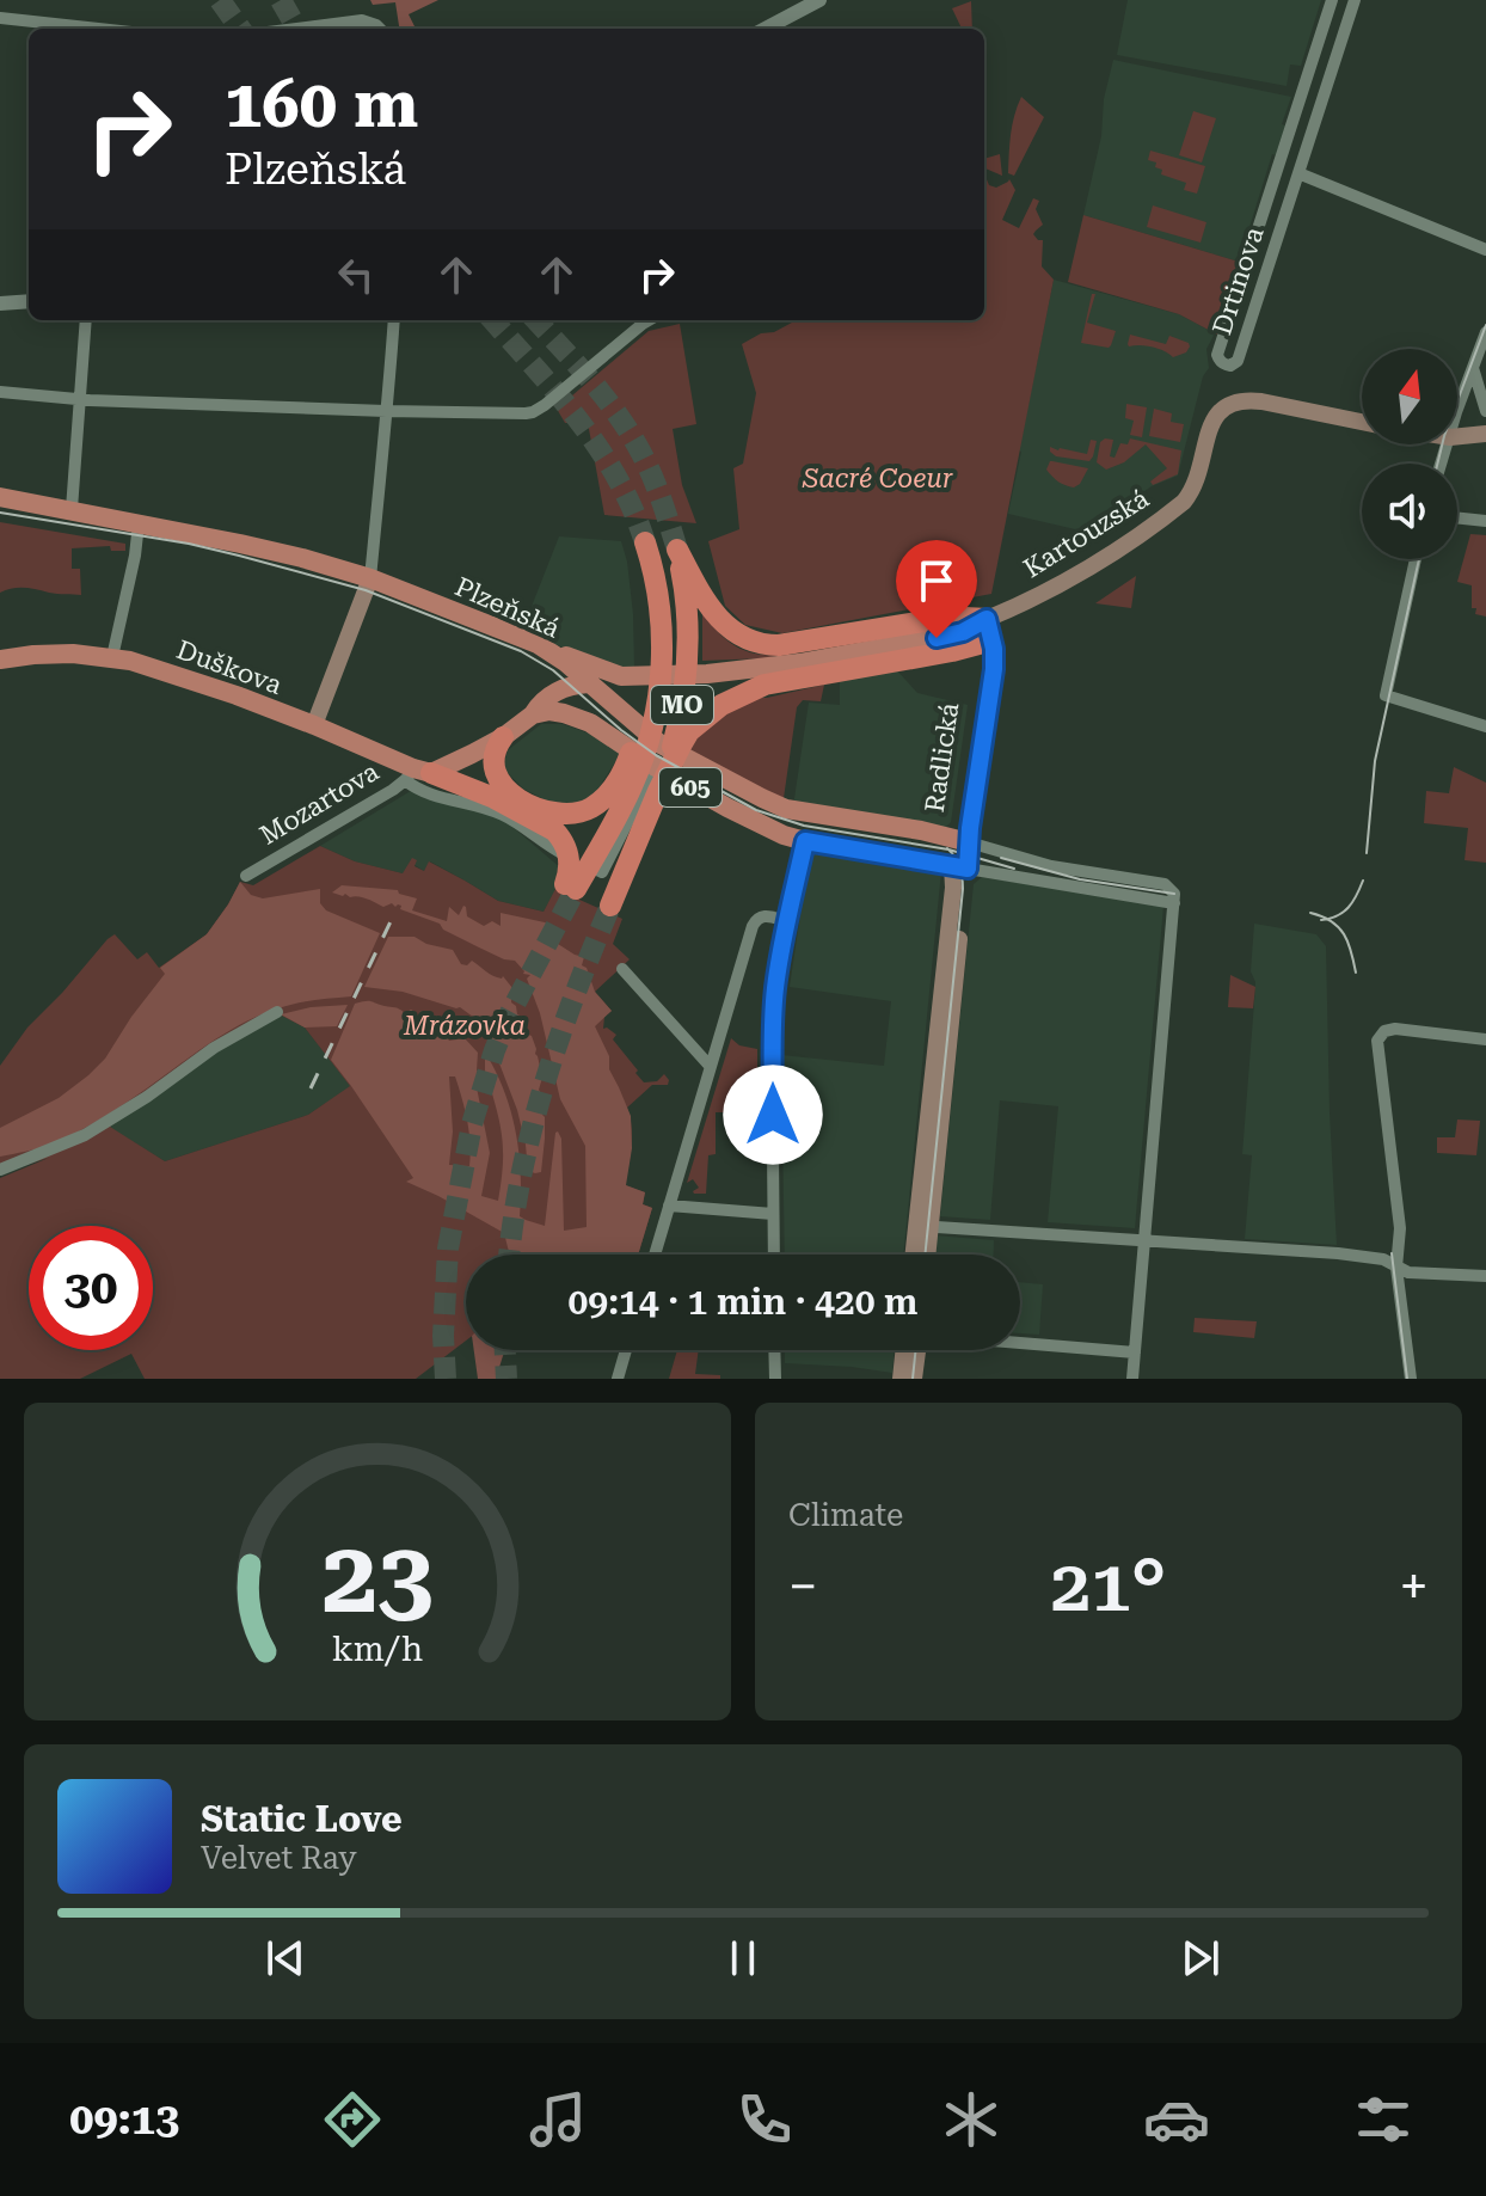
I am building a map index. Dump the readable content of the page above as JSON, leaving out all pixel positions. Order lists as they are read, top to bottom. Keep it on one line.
{"streets":{"highway":["MO"],"main road":["Kartouzská","Plzeňská","Duškova","Radlická","605","Mozartova"],"street":["Drtinova"]},"crossings":[["Kartouzská","Plzeňská"],["Kartouzská","MO"],["Kartouzská","Radlická"],["Plzeňská","Radlická"],["Plzeňská","Mozartova"],["Duškova","Mozartova"],["MO","Radlická"],["Radlická","605"],["605","Mozartova"]],"parks":["Sacré Coeur","Mrázovka"],"north":"top","page":{"turn":["160 m","Plzeňská"],"limit":"30","trip":"09:14 · 1 min · 420 m","tile":"Climate","heat":["−","21°","+"],"song":["Static Love","Velvet Ray"],"tabs":"09:13","gauge":["23","km/h"]}}
